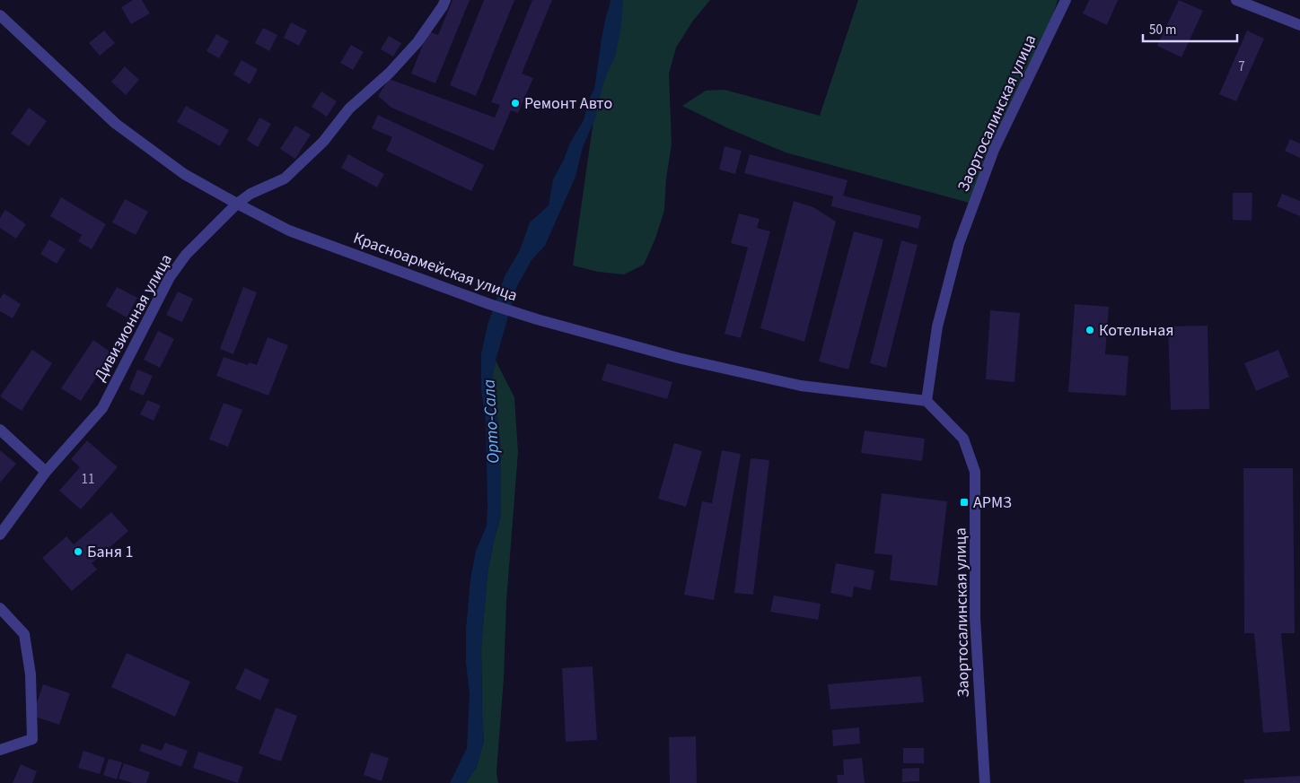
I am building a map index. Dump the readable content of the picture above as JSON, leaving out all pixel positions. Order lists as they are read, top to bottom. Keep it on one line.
{"streets":{"street":["Заортосалинская улица","Красноармейская улица","Дивизионная улица"]},"crossings":[["Заортосалинская улица","Красноармейская улица"],["Красноармейская улица","Дивизионная улица"]],"water":["Орто-Сала"],"places":{"other":["Ремонт Авто","Котельная","Баня 1"],"transit":["АРМЗ"]},"house_numbers":["7","11"],"scale_bar":"50 m"}
